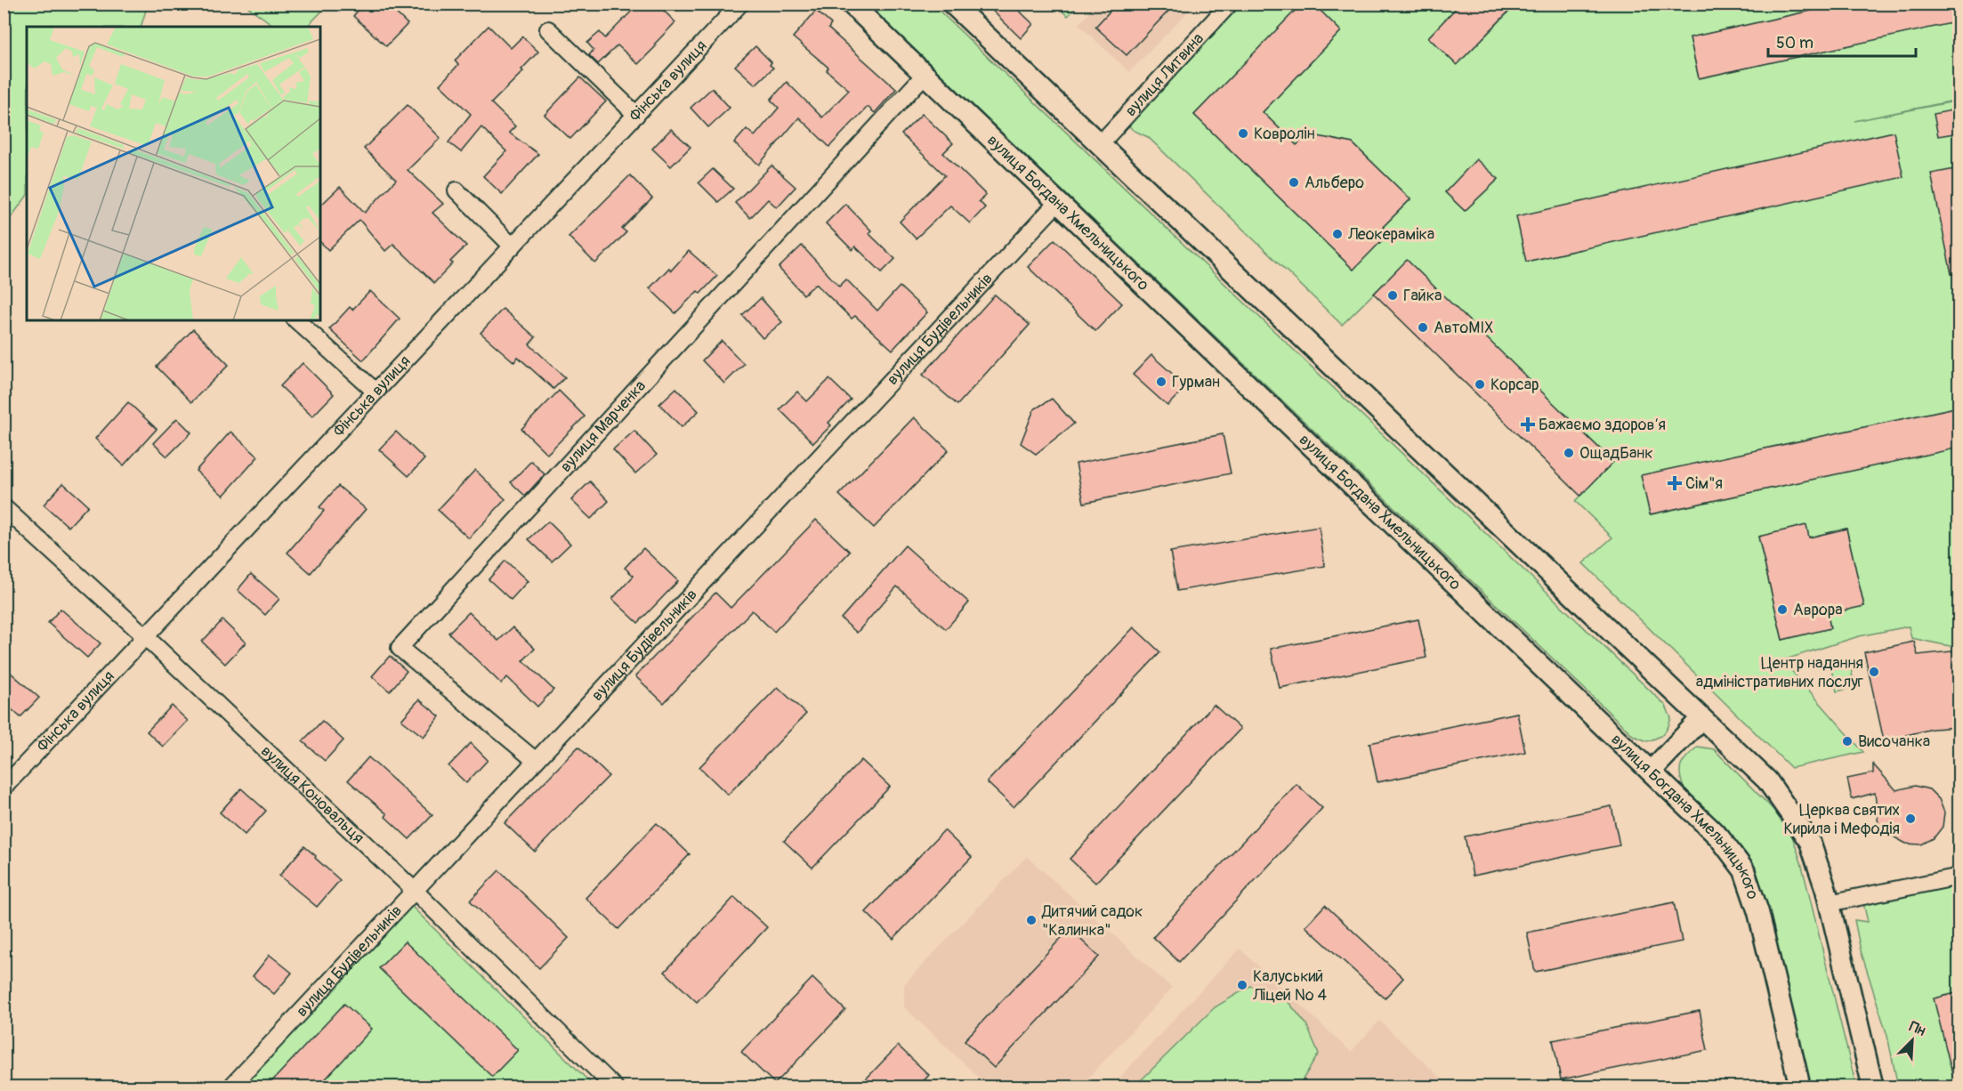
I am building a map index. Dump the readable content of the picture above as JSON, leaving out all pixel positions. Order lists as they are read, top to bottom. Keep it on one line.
{"streets":{"street":["вулиця Литвина","Фінська вулиця","вулиця Богдана Хмельницького","вулиця Будівельників","вулиця Марченка","вулиця Коновальця"]},"crossings":[["Фінська вулиця","вулиця Коновальця"],["вулиця Богдана Хмельницького","вулиця Будівельників"],["вулиця Богдана Хмельницького","вулиця Марченка"],["вулиця Будівельників","вулиця Марченка"],["вулиця Будівельників","вулиця Коновальця"]],"places":{"other":["Ковролін","Альберо","Леокераміка","Гайка","АвтоMIX","Гурман","Корсар","ОщадБанк","Аврора","Центр надання адміністративних послуг","Височанка","Церква святих Кирила і Мефодія","Дитячий садок \"Калинка\"","Калуський Ліцей № 4"],"health":["Бажаємо здоровʼя","Сім\"я"]},"scale_bar":"50 m","north":"top right"}
